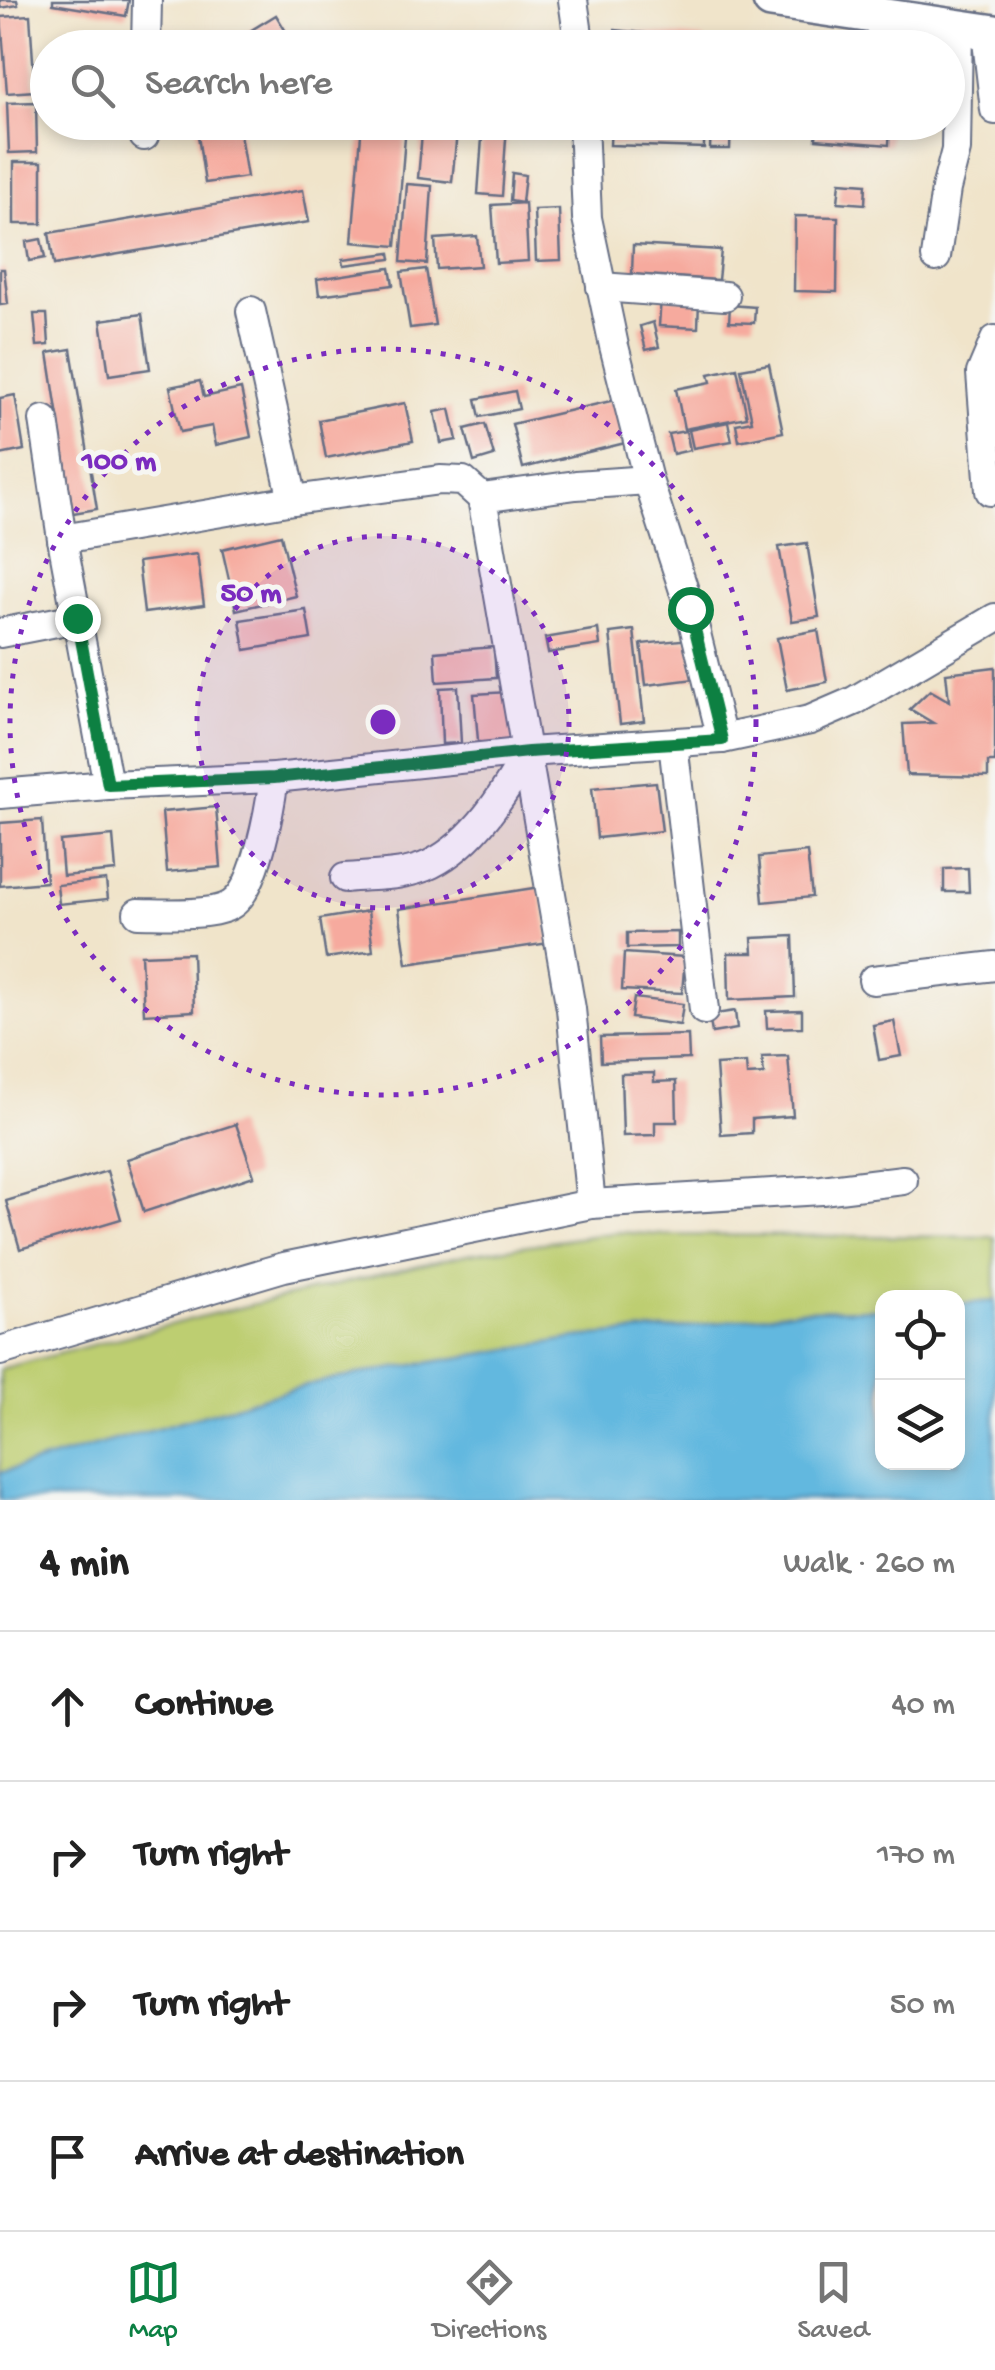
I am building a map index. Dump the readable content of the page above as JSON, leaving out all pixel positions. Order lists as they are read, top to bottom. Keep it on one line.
{"page":{"search":"Search here","heading":["4 min","Walk · 260 m"],"list":[["Continue","40 m"],["Turn right","170 m"],["Turn right","50 m"],"Arrive at destination"],"nav":["Map","Directions","Saved"]},"rings":["100 m","50 m"]}
